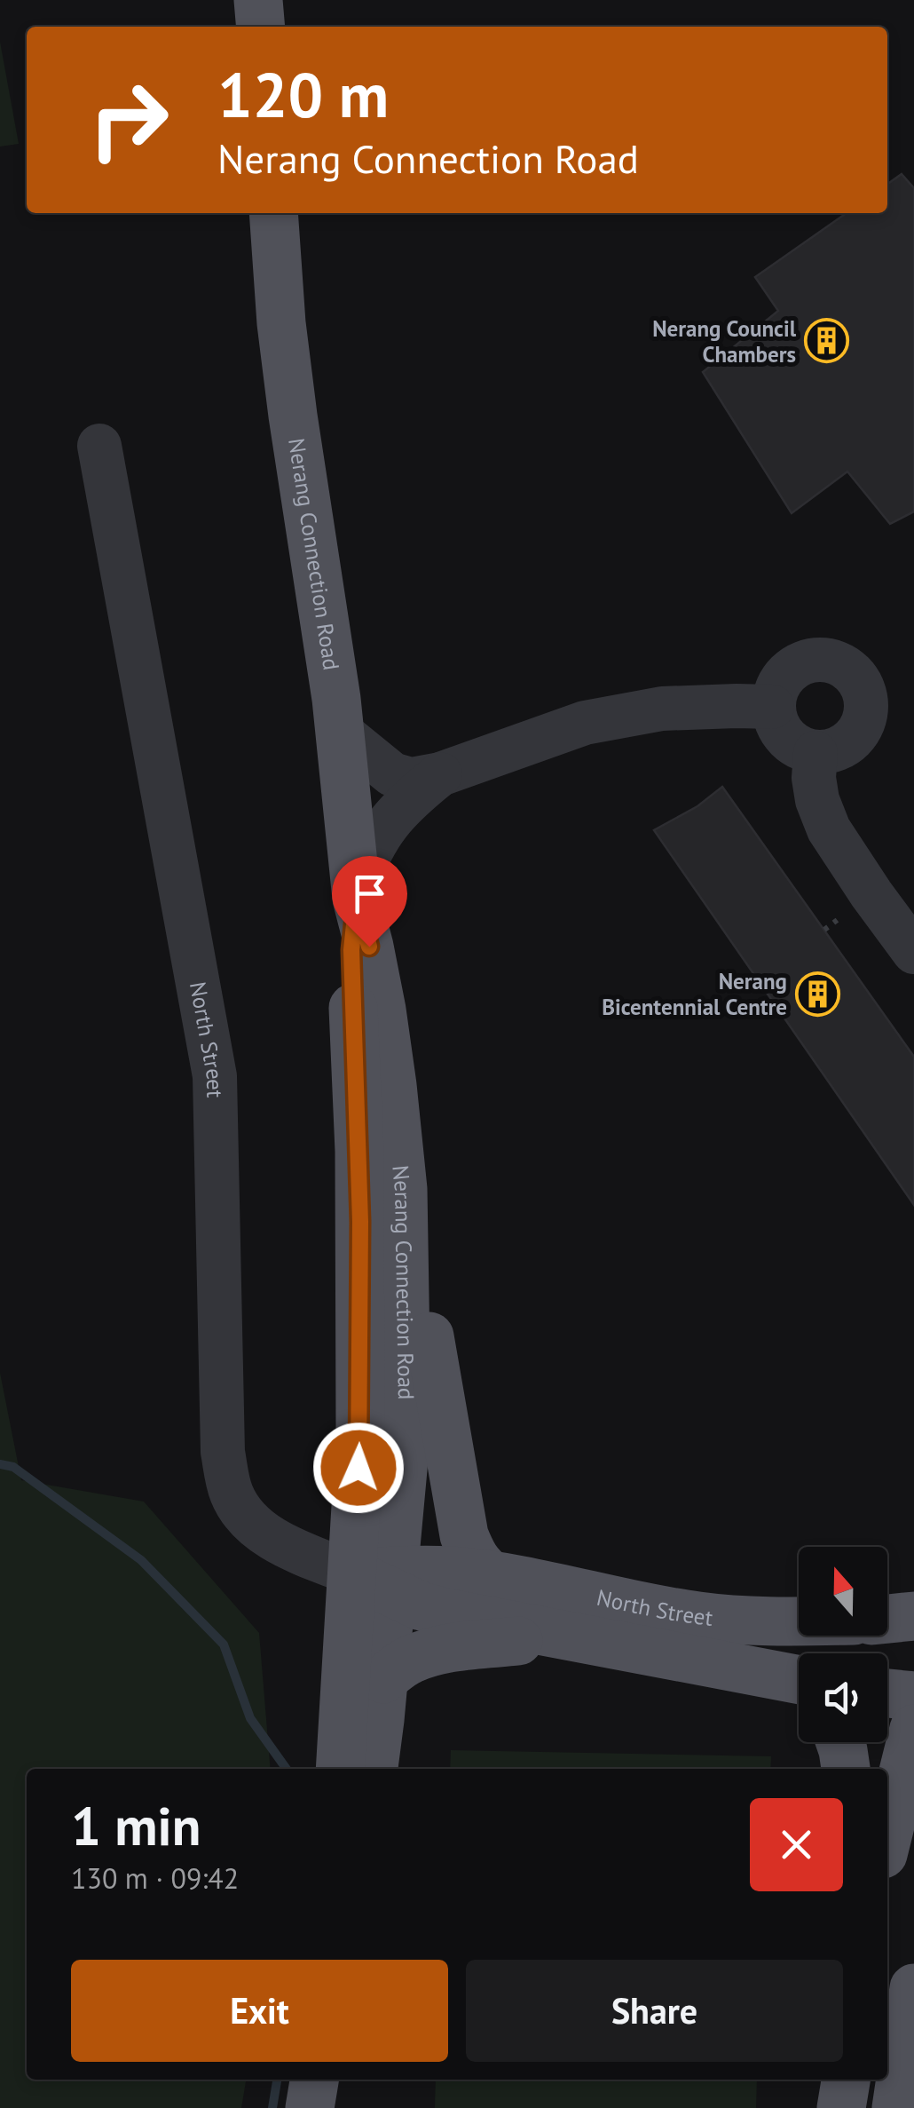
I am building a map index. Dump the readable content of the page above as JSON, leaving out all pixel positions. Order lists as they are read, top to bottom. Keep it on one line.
{"streets":{"main road":["Nerang Connection Road","North Street"]},"crossings":[["Nerang Connection Road","North Street"]],"places":{"building":["Nerang Council Chambers","Nerang Bicentennial Centre"]},"north":"top","page":{"turn":["120 m","Nerang Connection Road"],"heading":["1 min","130 m · 09:42"],"buttons":["Exit","Share"]}}
